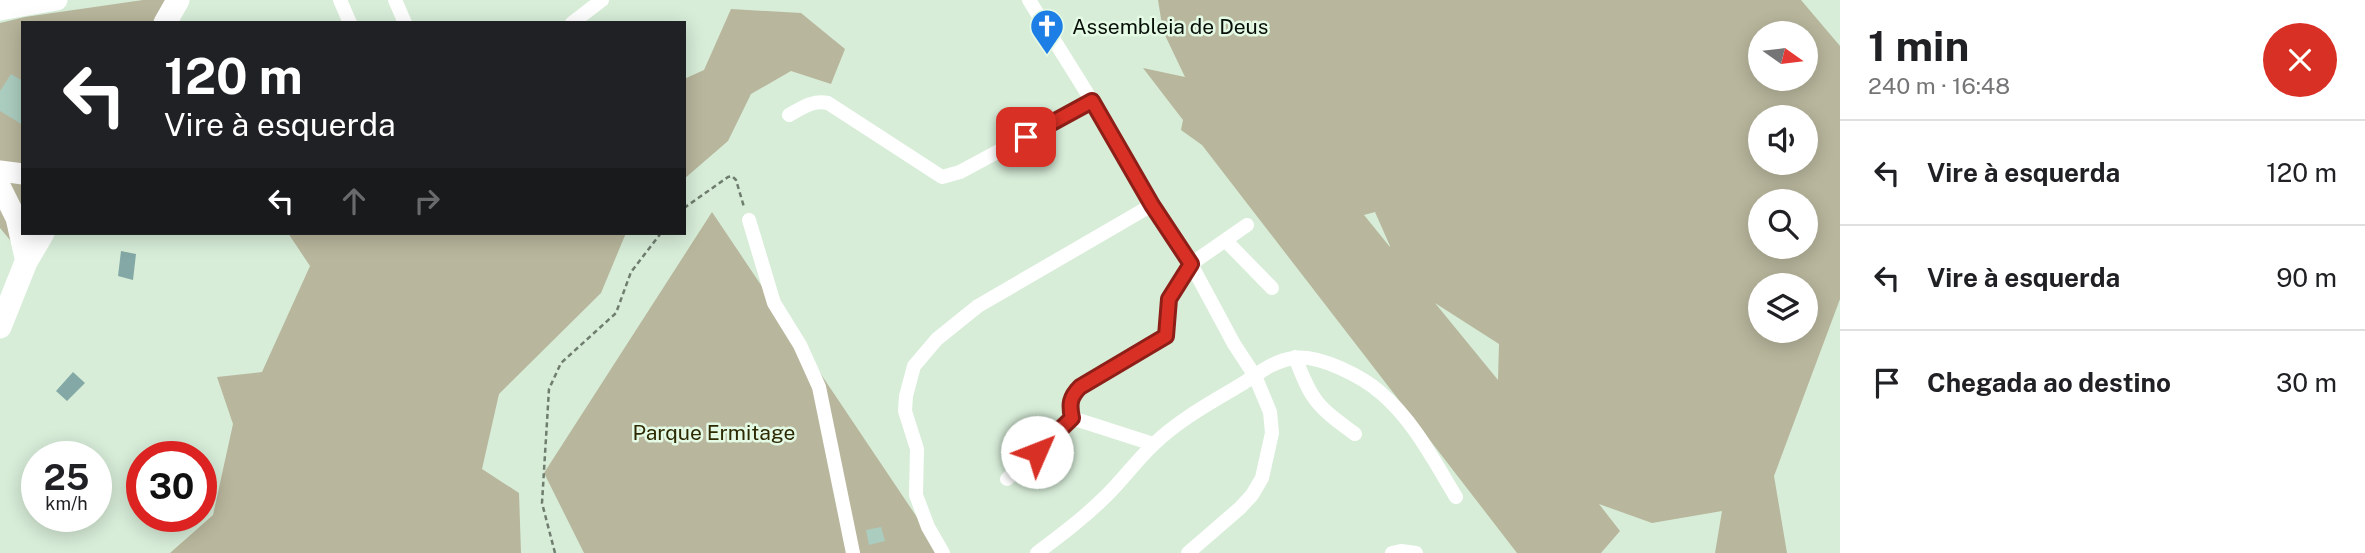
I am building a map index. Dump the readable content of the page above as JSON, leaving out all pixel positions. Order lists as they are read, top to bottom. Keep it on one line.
{"parks":["Parque Ermitage"],"places":{"church":["Assembleia de Deus"]},"north":"right","page":{"heading":["1 min","240 m · 16:48"],"turn":["120 m","Vire à esquerda"],"list":[{"name":"Vire à esquerda","value":"120 m"},{"name":"Vire à esquerda","value":"90 m"},{"name":"Chegada ao destino","value":"30 m"}],"speed":"25 km/h","limit":"30"}}
